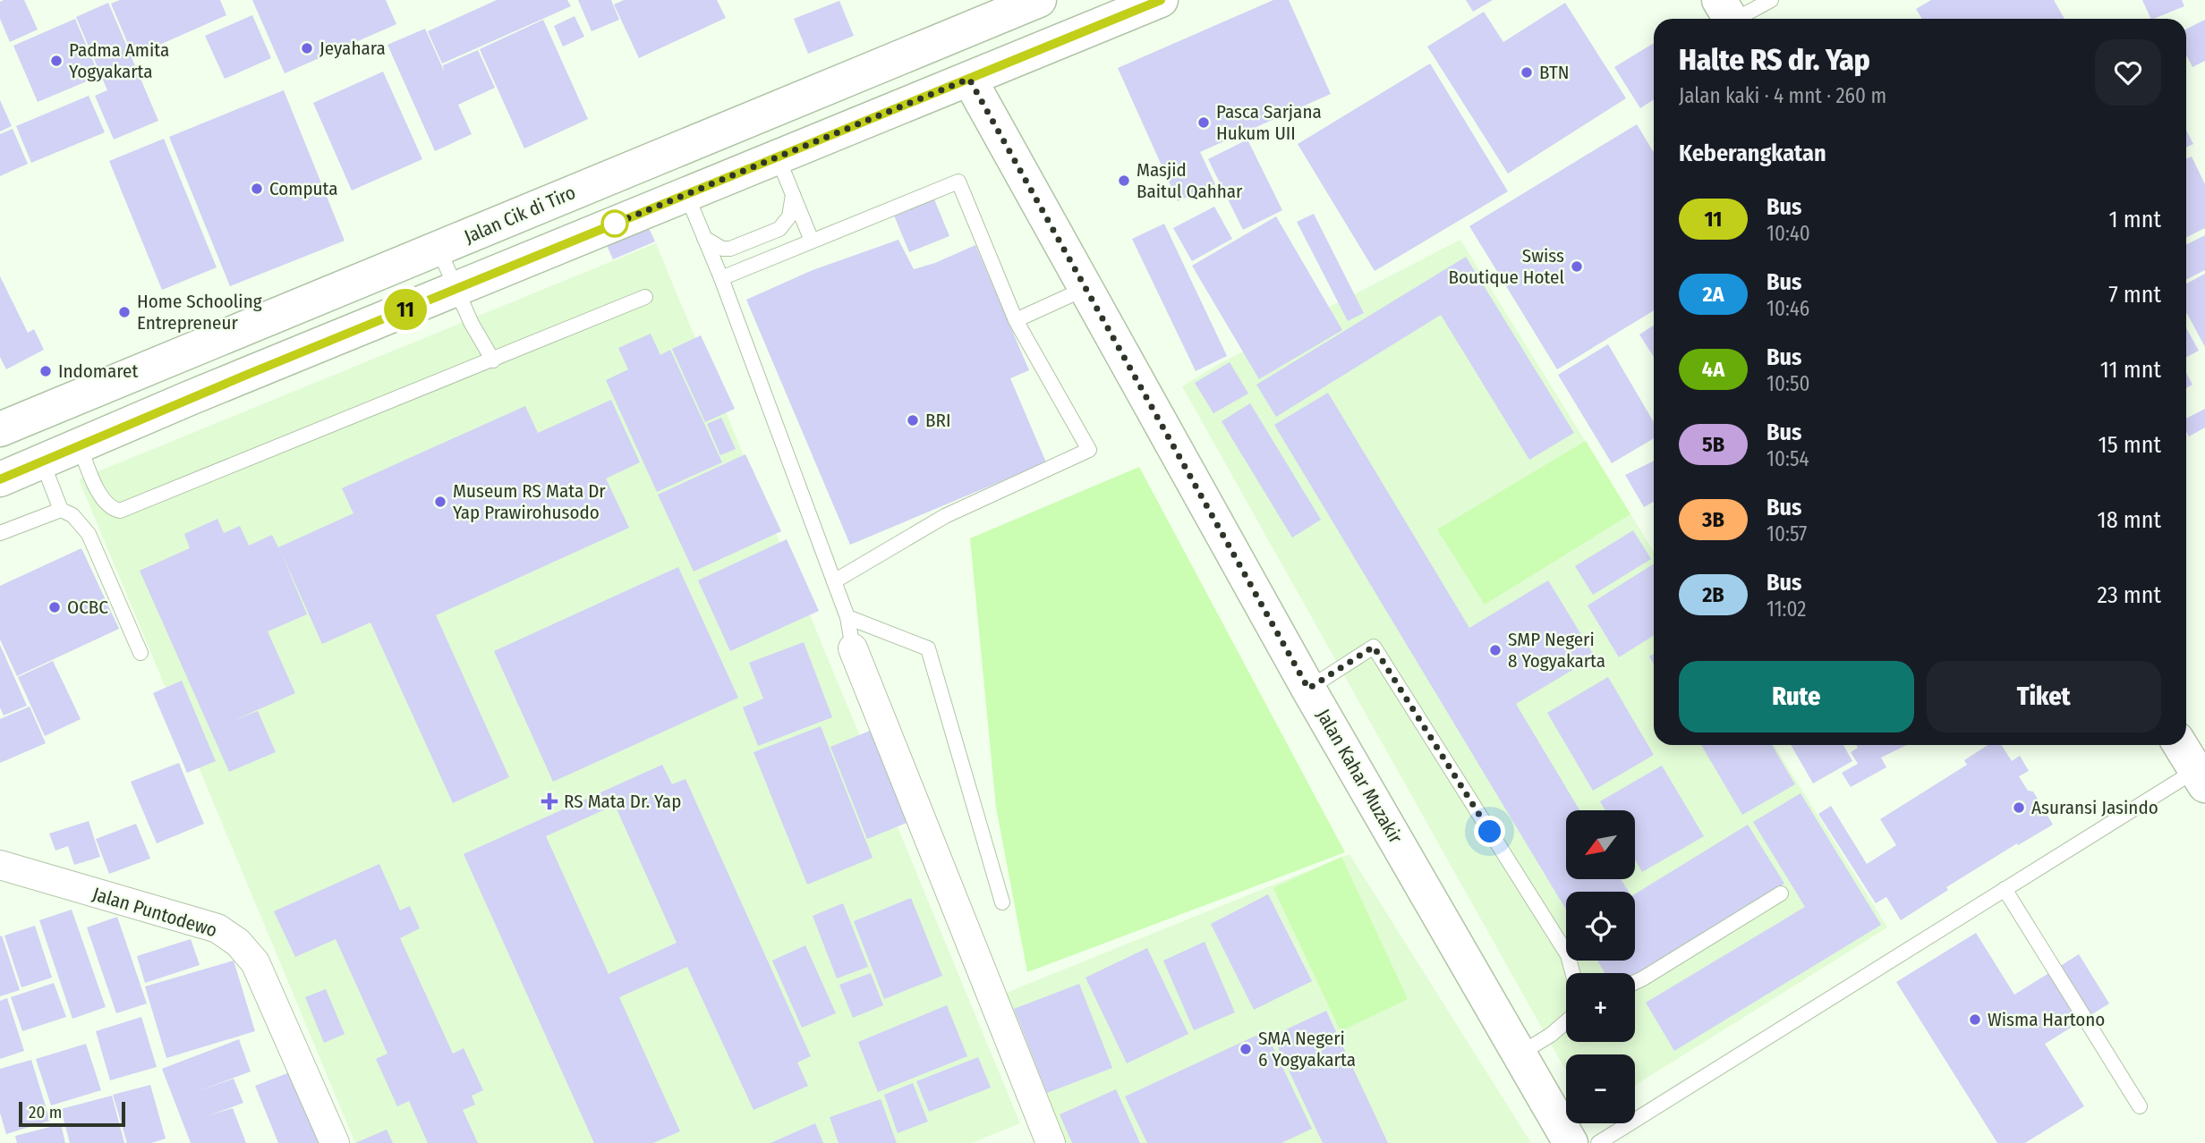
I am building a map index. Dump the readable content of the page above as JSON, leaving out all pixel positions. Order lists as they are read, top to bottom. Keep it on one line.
{"streets":{"main road":["Jalan Cik di Tiro","Jalan Kahar Muzakir"],"street":["Jalan Puntodewo"]},"crossings":[["Jalan Cik di Tiro","Jalan Kahar Muzakir"]],"places":{"other":["Jeyahara","Padma Amita Yogyakarta","BTN","Pasca Sarjana Hukum UII","Masjid Baitul Qahhar","Computa","Swiss Boutique Hotel","Home Schooling Entrepreneur","Indomaret","BRI","Museum RS Mata Dr Yap Prawirohusodo","OCBC","SMP Negeri 8 Yogyakarta","Asuransi Jasindo","Wisma Hartono","SMA Negeri 6 Yogyakarta"],"health":["RS Mata Dr. Yap"]},"lines":["bus line 11"],"scale_bar":"20 m","north":"bottom left","page":{"on_map":"11","heading":[["Halte RS dr. Yap","Jalan kaki · 4 mnt · 260 m"],"Keberangkatan"],"list":[{"mark":"11","name":"Bus","note":"10:40","value":"1 mnt"},{"mark":"2A","name":"Bus","note":"10:46","value":"7 mnt"},{"mark":"4A","name":"Bus","note":"10:50","value":"11 mnt"},{"mark":"5B","name":"Bus","note":"10:54","value":"15 mnt"},{"mark":"3B","name":"Bus","note":"10:57","value":"18 mnt"},{"mark":"2B","name":"Bus","note":"11:02","value":"23 mnt"}],"buttons":["Rute","Tiket"],"map_buttons":["+","−"],"scale":"20 m"}}
